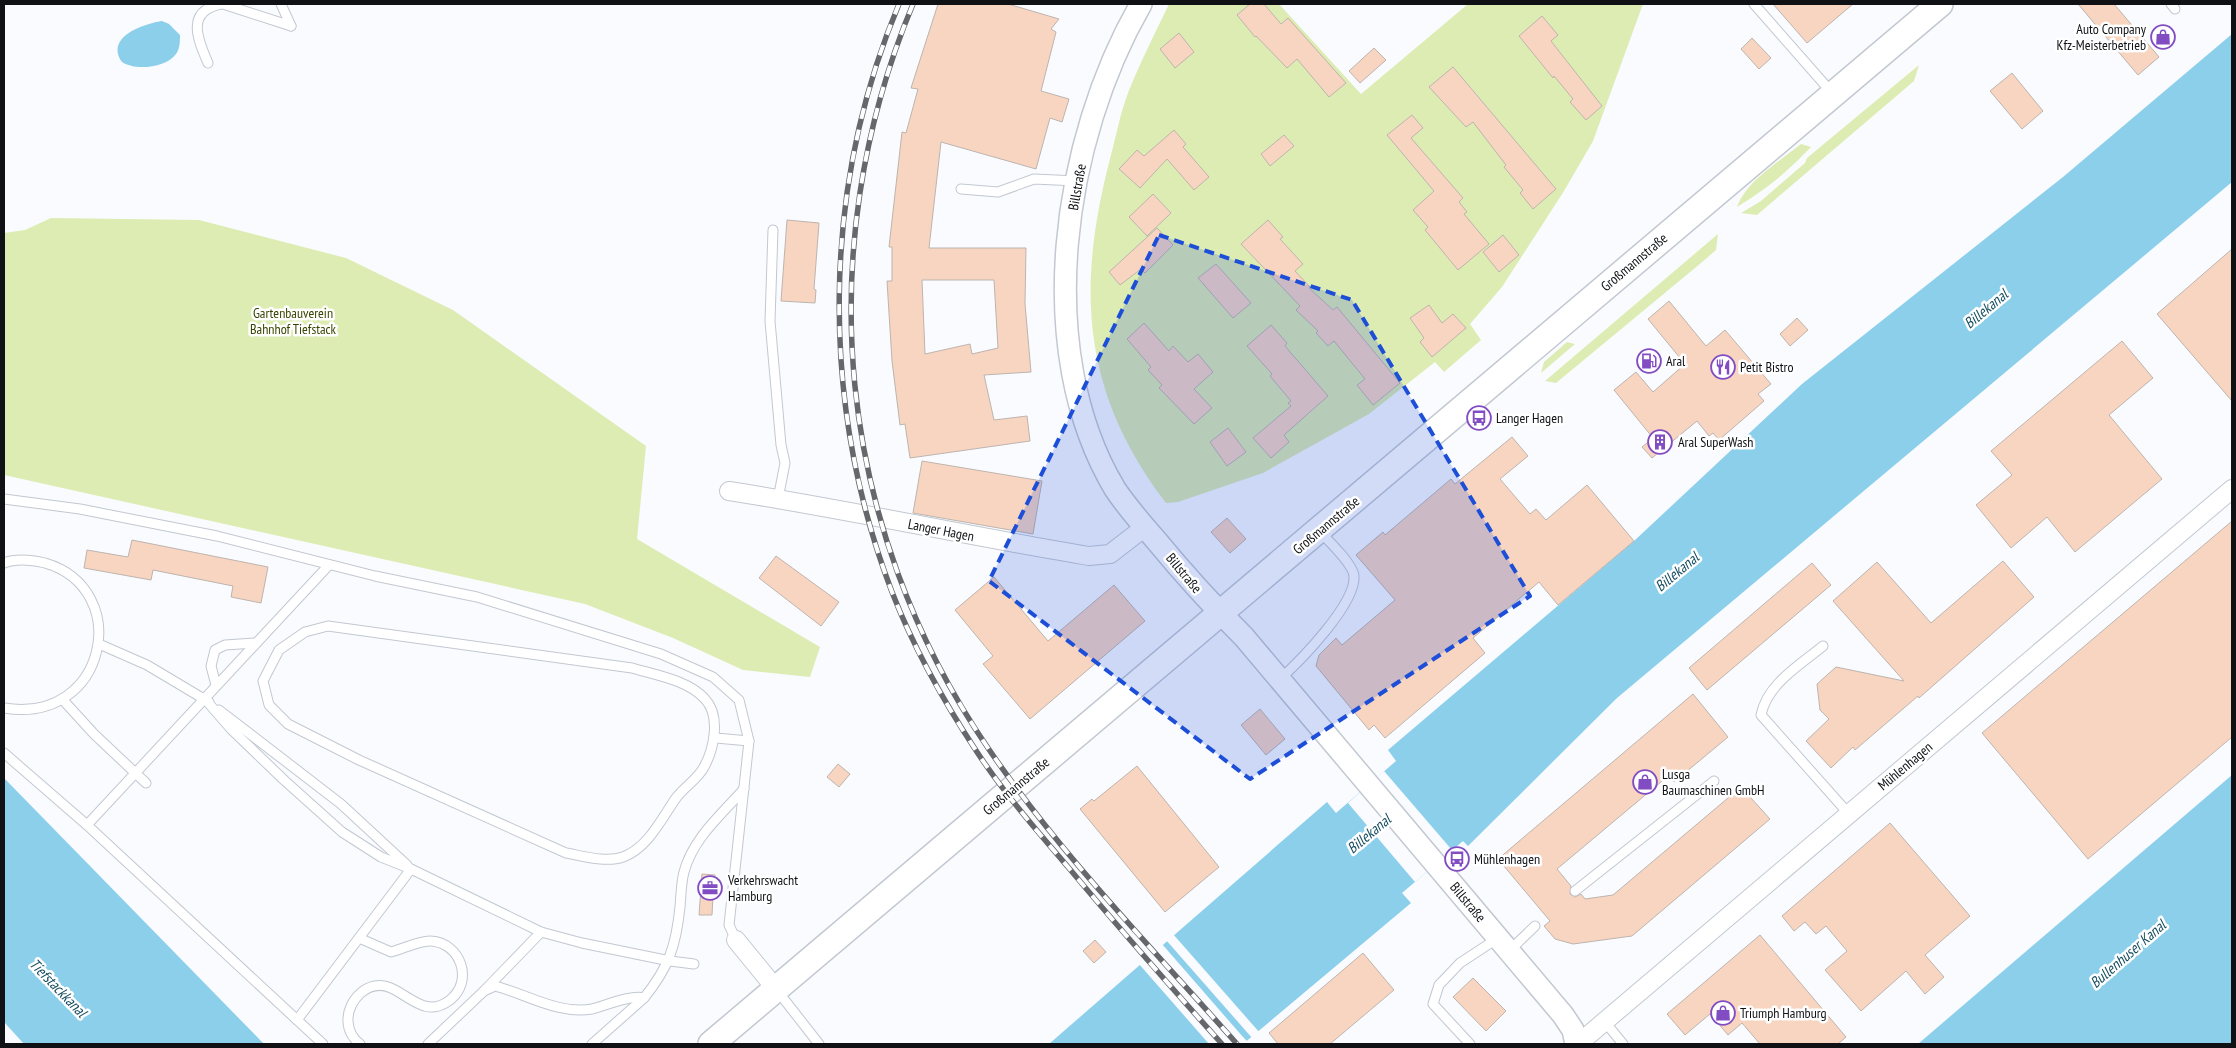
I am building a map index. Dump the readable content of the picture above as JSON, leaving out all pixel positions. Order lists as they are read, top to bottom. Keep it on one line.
{"streets":{"main road":["Großmannstraße"],"street":["Billstraße","Langer Hagen","Mühlenhagen"]},"crossings":[["Billstraße","Großmannstraße"],["Billstraße","Langer Hagen"],["Billstraße","Mühlenhagen"]],"water":["Billekanal","Bullenhuser Kanal","Tiefstackkanal"],"parks":["Gartenbauverein Bahnhof Tiefstack"],"places":{"shop":["Auto Company Kfz-Meisterbetrieb","Lusga Baumaschinen GmbH","Triumph Hamburg"],"fuel station":["Aral"],"restaurant":["Petit Bistro"],"bus stop":["Langer Hagen","Mühlenhagen"],"building":["Aral SuperWash"],"office":["Verkehrswacht Hamburg"]}}
